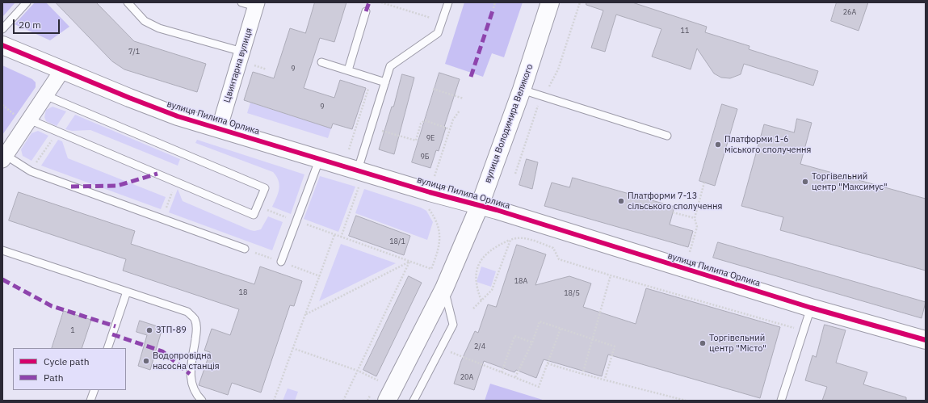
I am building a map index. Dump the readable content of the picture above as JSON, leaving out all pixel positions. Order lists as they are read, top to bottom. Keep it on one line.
{"streets":{"main road":["вулиця Пилипа Орлика","вулиця Володимира Великого"],"street":["Цвинтарна вулиця"]},"crossings":[["Цвинтарна вулиця","вулиця Пилипа Орлика"],["вулиця Пилипа Орлика","вулиця Володимира Великого"]],"places":["Платформи 1-6 міського сполучення","Торгівельний центр \"Максимус\"","Платформи 7-13 сільського сполучення","ЗТП-89","Торгівельний центр \"Місто\"","Водопровідна насосна станція"],"house_numbers":["26А","11","7/1","9","9","9Е","9Б","18/1","18А","18","18/5","1","2/4","20А"],"legend":["Cycle path","Path"],"scale_bar":"20 m"}
